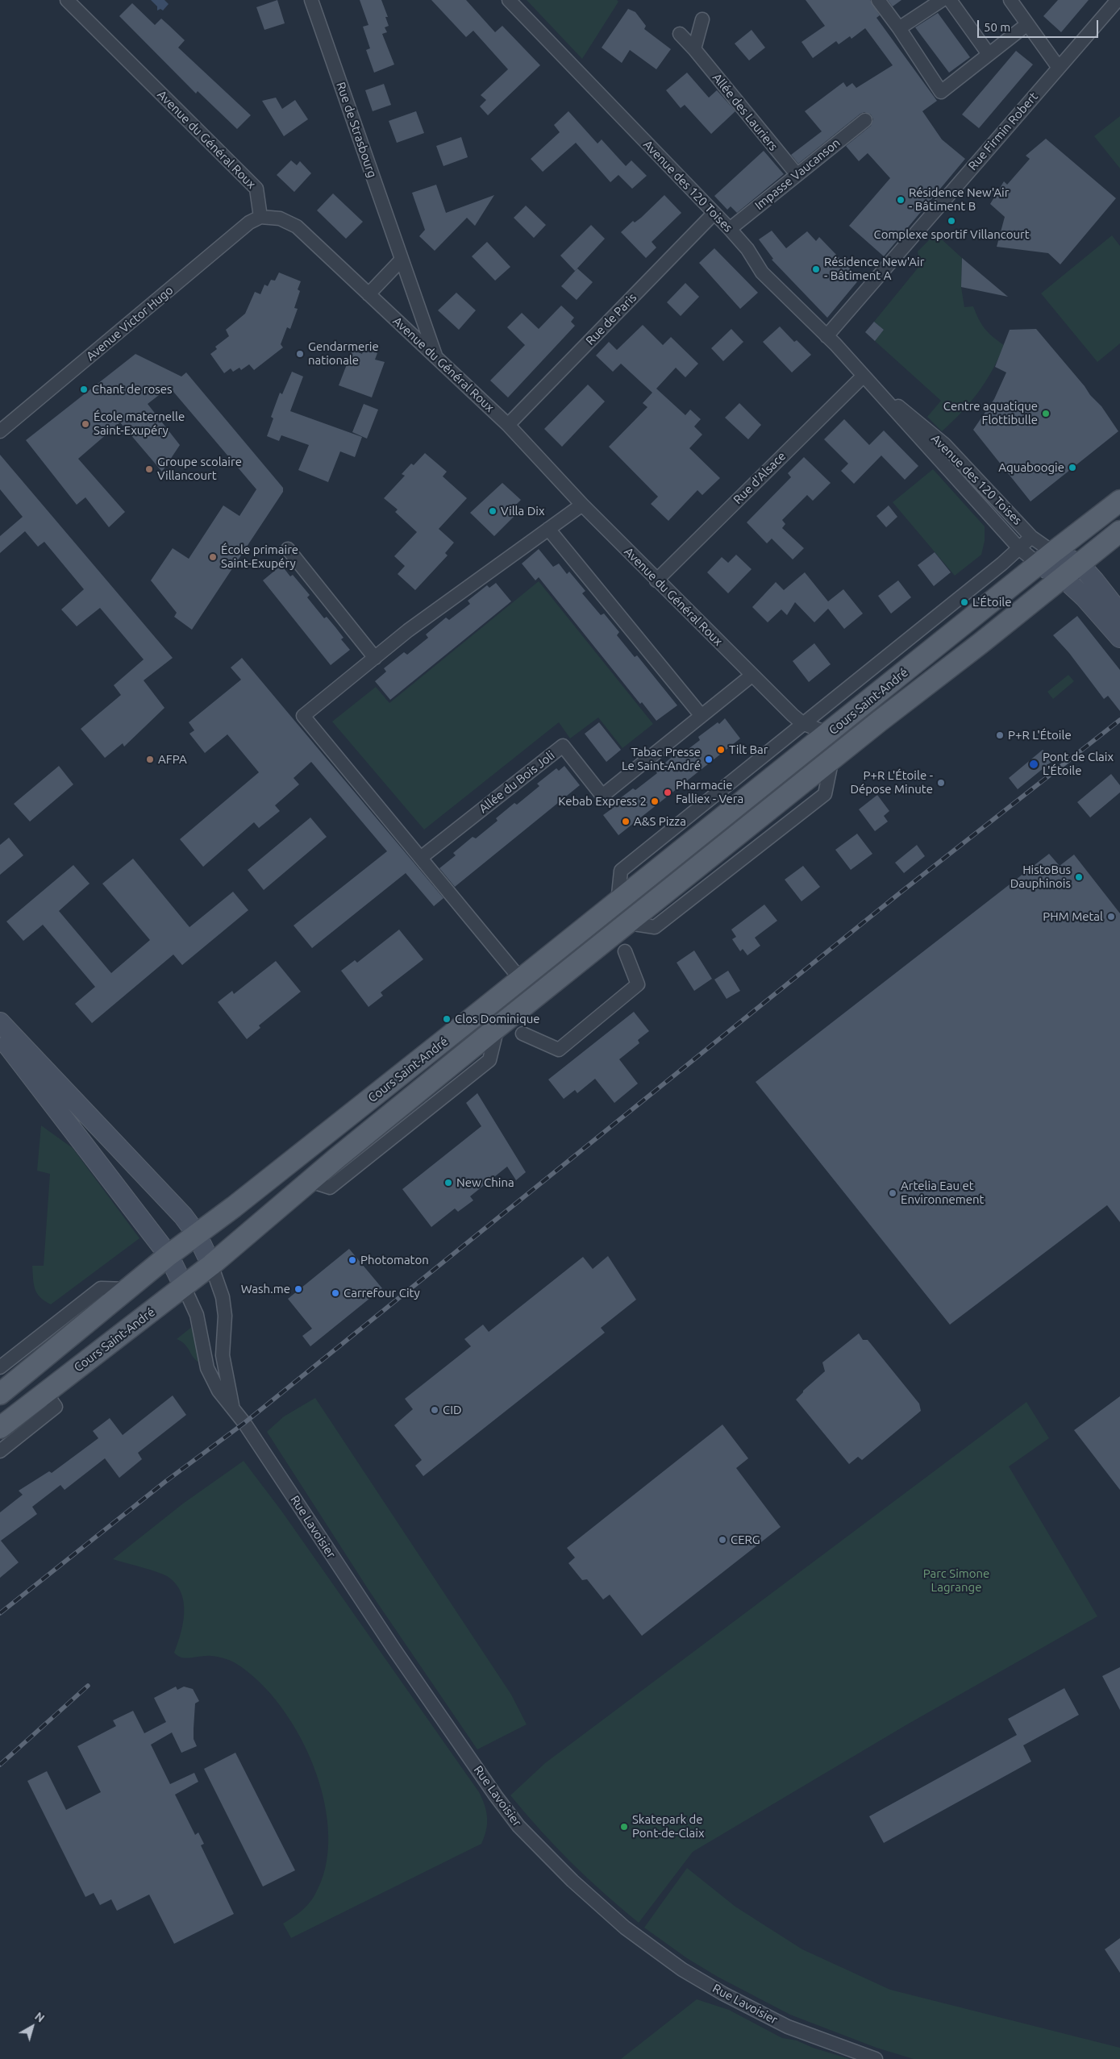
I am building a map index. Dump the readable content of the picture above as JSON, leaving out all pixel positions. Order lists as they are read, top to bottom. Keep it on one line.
{"streets":{"main road":["Cours Saint-André"],"street":["Allée des Lauriers","Rue de Strasbourg","Rue Firmin Robert","Avenue du Général Roux","Impasse Vaucanson","Avenue des 120 Toises","Rue de Paris","Avenue Victor Hugo","Rue d'Alsace","Allée du Bois Joli","Rue Lavoisier"]},"crossings":[["Allée des Lauriers","Impasse Vaucanson"],["Rue de Strasbourg","Avenue du Général Roux"],["Rue Firmin Robert","Avenue des 120 Toises"],["Avenue du Général Roux","Rue de Paris"],["Avenue du Général Roux","Avenue Victor Hugo"],["Avenue du Général Roux","Rue d'Alsace"],["Avenue du Général Roux","Cours Saint-André"],["Avenue du Général Roux","Allée du Bois Joli"],["Impasse Vaucanson","Avenue des 120 Toises"],["Avenue des 120 Toises","Rue de Paris"],["Avenue des 120 Toises","Rue d'Alsace"],["Avenue des 120 Toises","Cours Saint-André"],["Cours Saint-André","Rue Lavoisier"]],"parks":["Parc Simone Lagrange"],"places":["Résidence New'Air - Bâtiment B","Complexe sportif Villancourt","Résidence New'Air - Bâtiment A","Gendarmerie nationale","Chant de roses","Centre aquatique Flottibulle","École maternelle Saint-Exupéry","Aquaboogie","Groupe scolaire Villancourt","Villa Dix","École primaire Saint-Exupéry","L'Étoile","P+R L'Étoile","Tilt Bar","AFPA","Tabac Presse Le Saint-André","Pont de Claix L'Étoile","P+R L'Étoile - Dépose Minute","Pharmacie Falliex - Vera","Kebab Express 2","A&S Pizza","HistoBus Dauphinois","PHM Metal","Clos Dominique","New China","Artelia Eau et Environnement","Photomaton","Wash.me","Carrefour City","CID","CERG","Skatepark de Pont-de-Claix"],"scale_bar":"50 m","north":"top right"}
